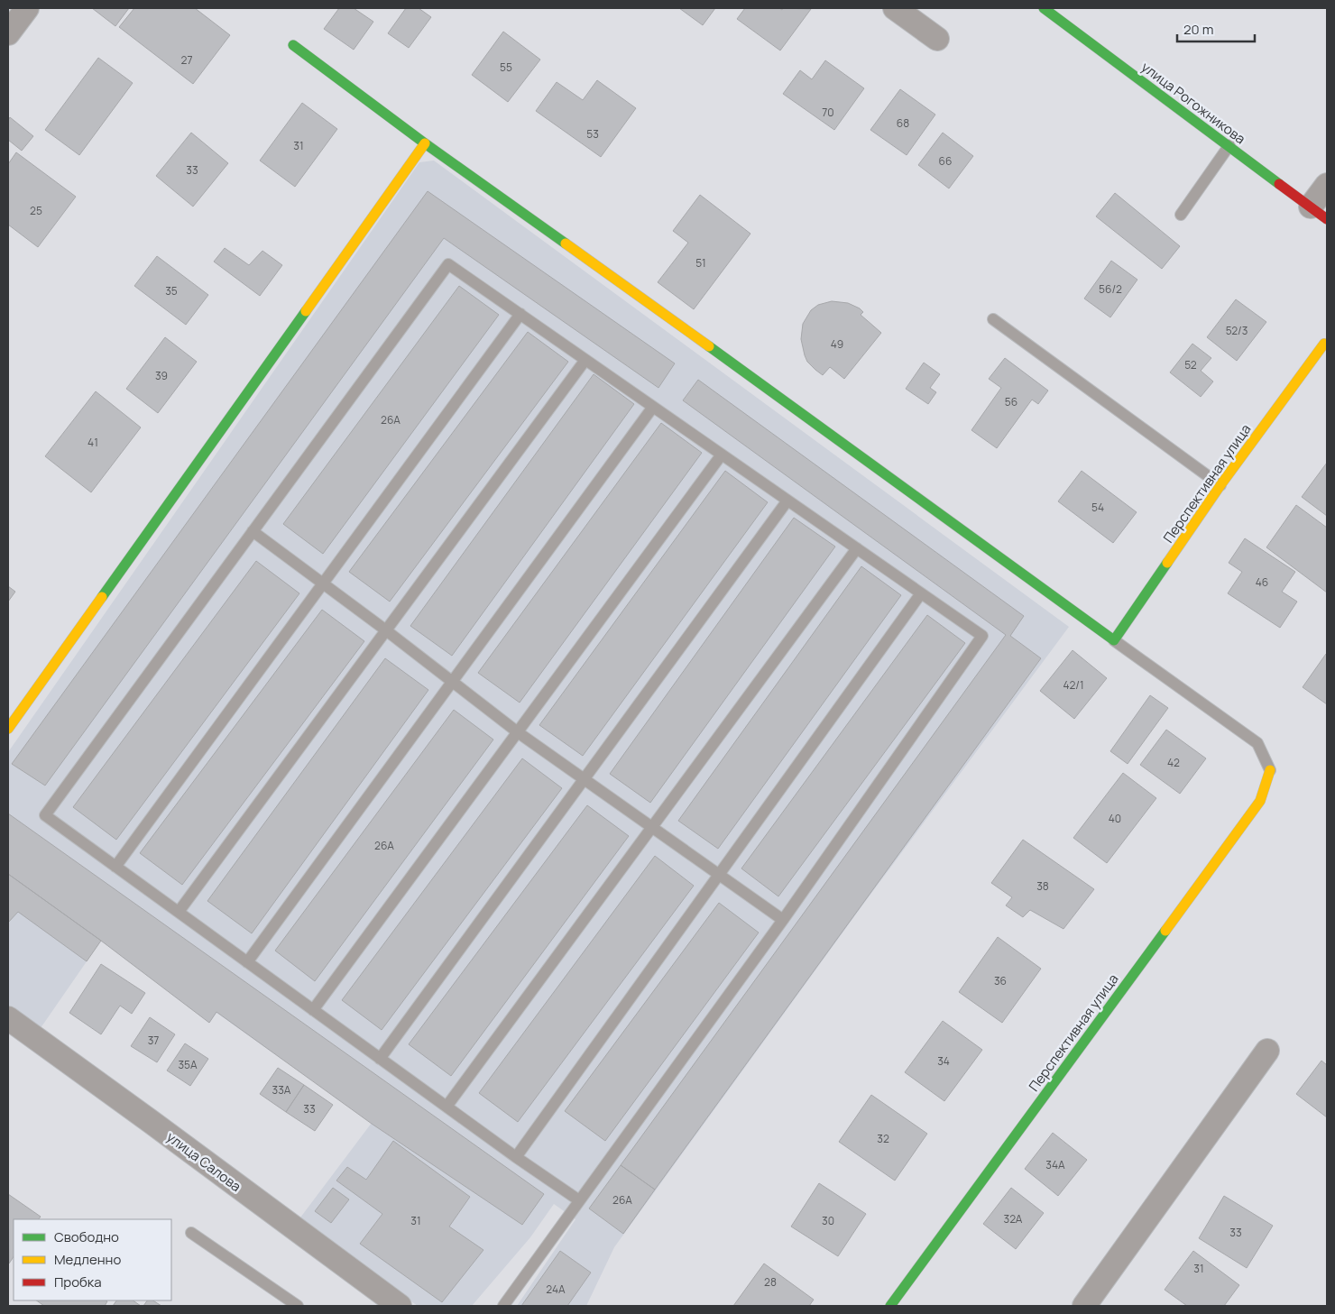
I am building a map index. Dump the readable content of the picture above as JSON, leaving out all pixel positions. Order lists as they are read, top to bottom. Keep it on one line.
{"streets":{"street":["улица Рогожникова","Перспективная улица","улица Салова"]},"house_numbers":["27","55","70","68","53","31","66","33","25","51","56/2","35","52/3","49","52","39","56","26А","41","54","46","42/1","42","40","26А","38","36","37","34","35А","33А","33","32","34А","26А","32А","31","30","33","31","28","24А"],"legend":["Свободно","Медленно","Пробка"],"scale_bar":"20 m"}
